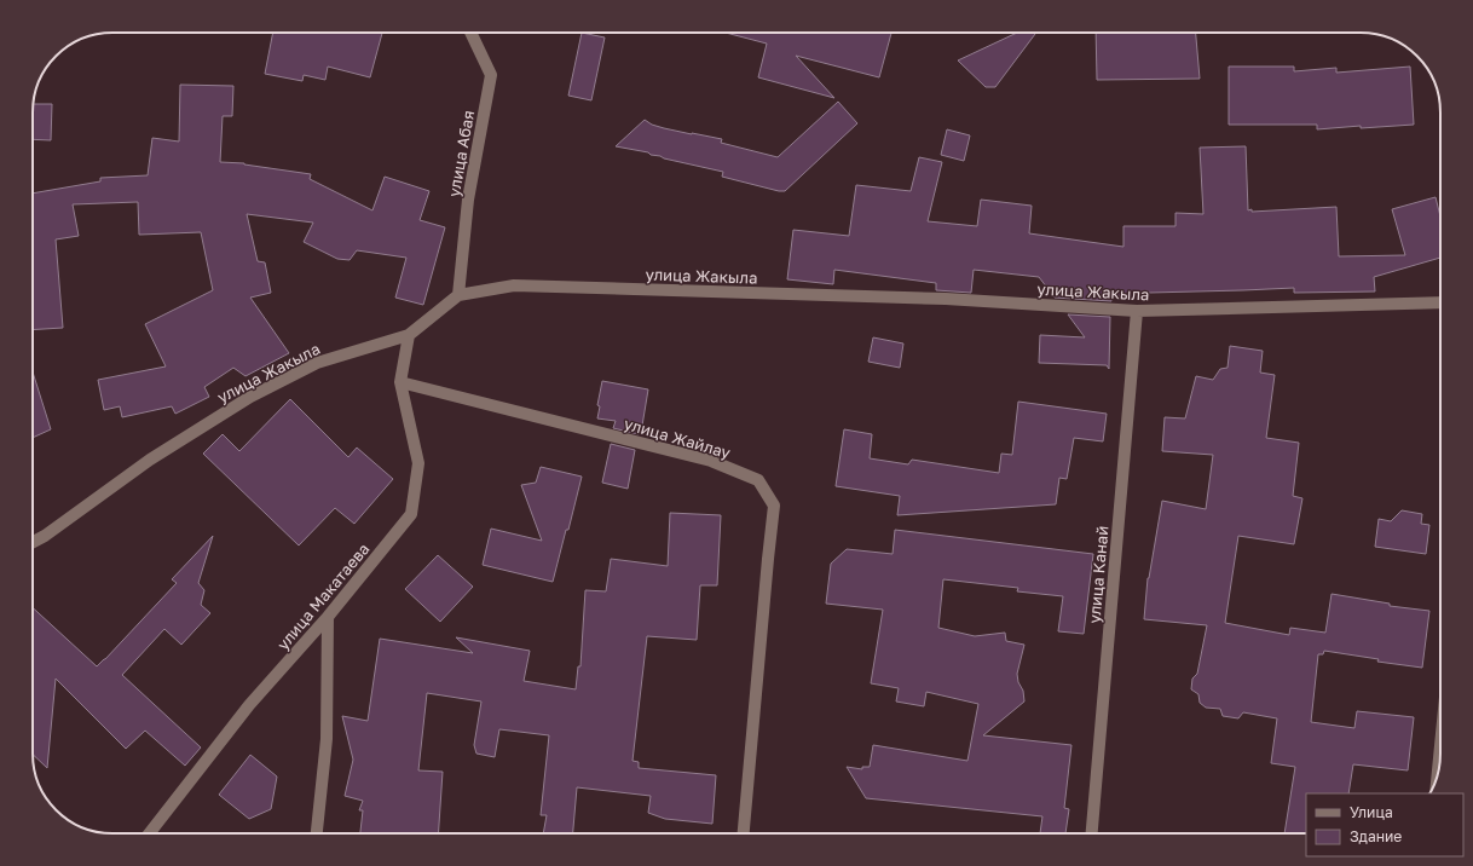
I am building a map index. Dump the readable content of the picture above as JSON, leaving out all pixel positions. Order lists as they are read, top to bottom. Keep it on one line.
{"streets":{"street":["улица Абая","улица Жакыла","улица Жайлау","улица Канай","улица Макатаева"]},"crossings":[["улица Абая","улица Жакыла"],["улица Жакыла","улица Канай"],["улица Жакыла","улица Макатаева"],["улица Жайлау","улица Макатаева"]],"legend":["Улица","Здание"]}
